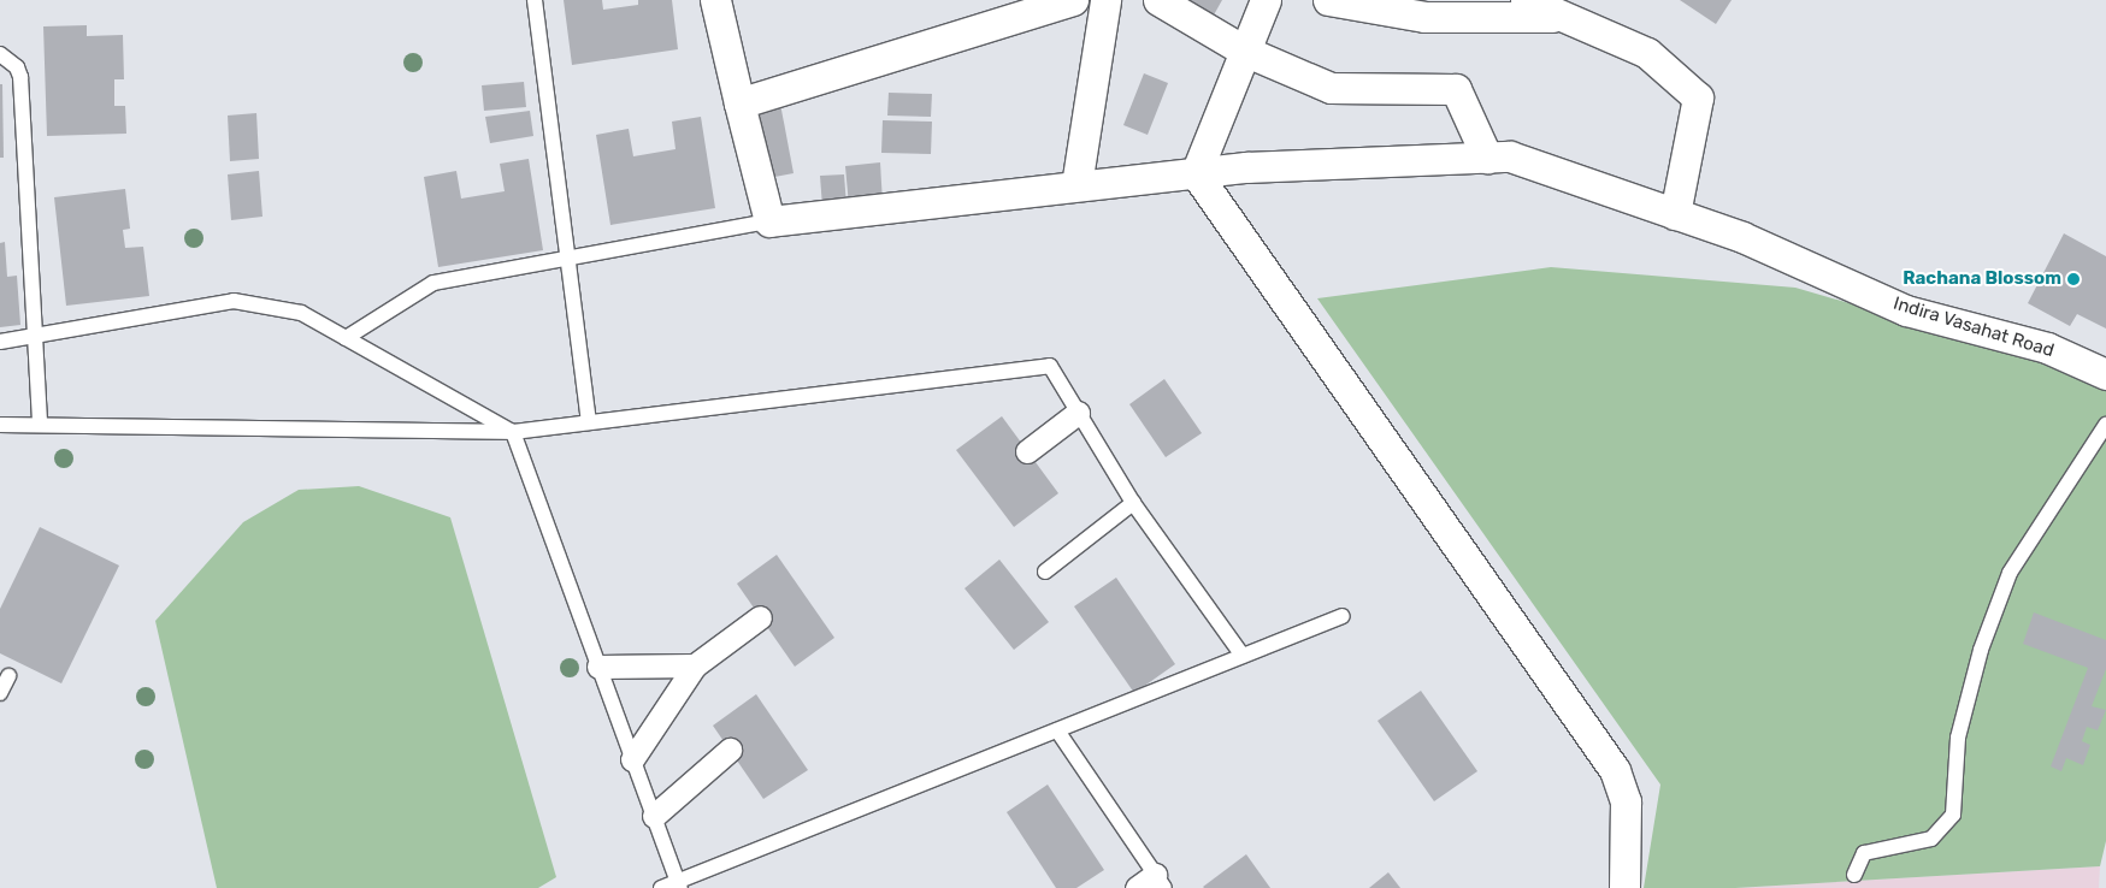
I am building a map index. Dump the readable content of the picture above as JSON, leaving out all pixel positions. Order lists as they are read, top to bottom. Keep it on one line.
{"streets":{"street":["Indira Vasahat Road"]},"places":["Rachana Blossom"]}
